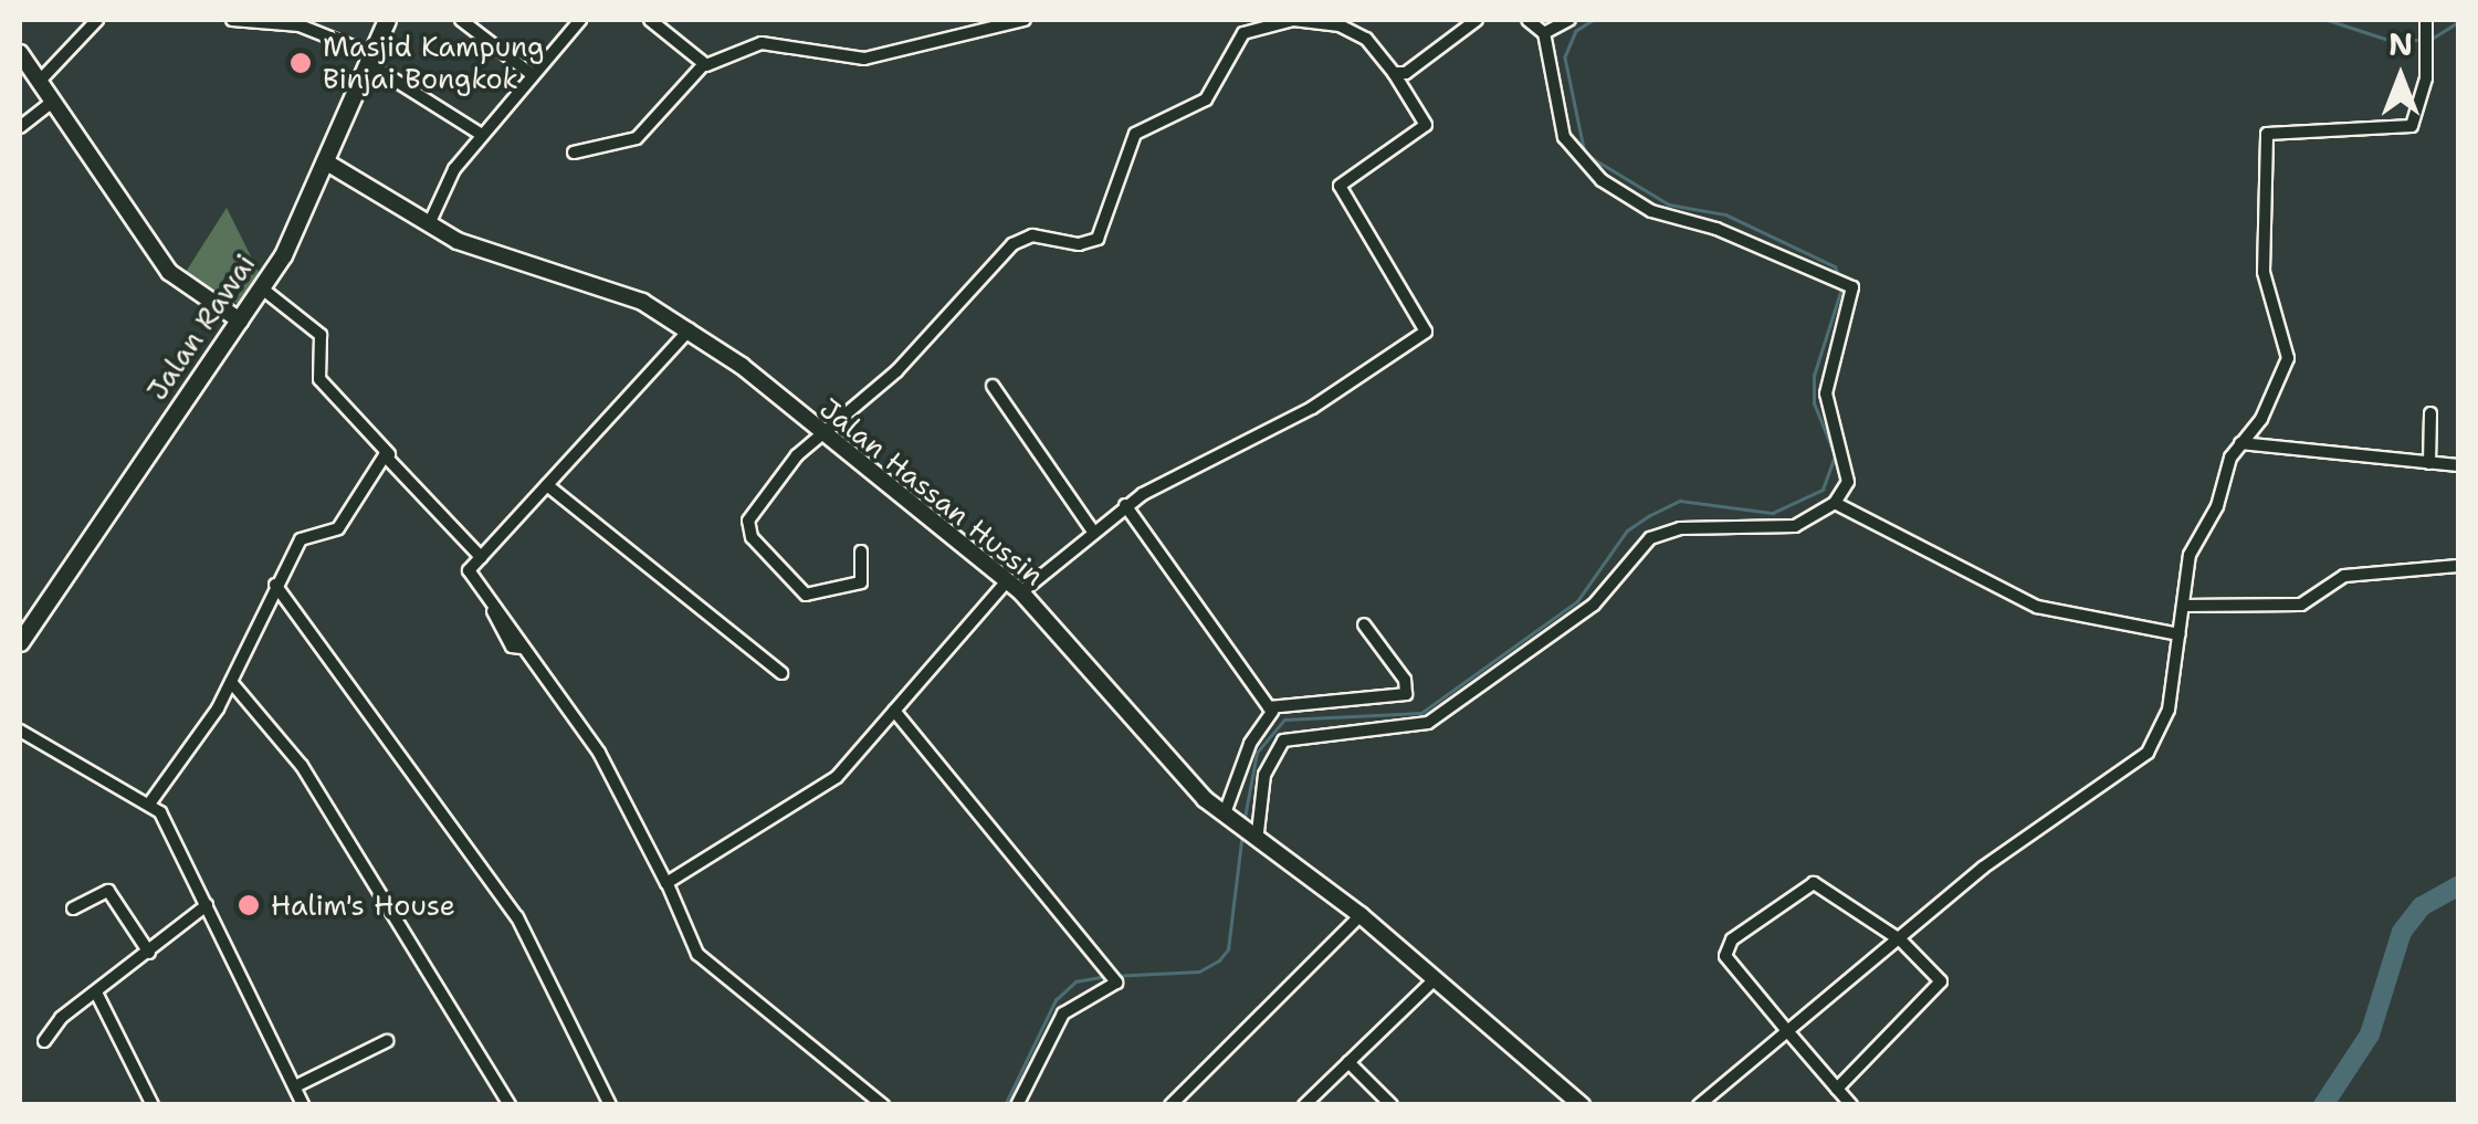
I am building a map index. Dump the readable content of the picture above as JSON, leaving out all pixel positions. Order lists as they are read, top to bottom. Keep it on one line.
{"streets":{"main road":["Jalan Rawai"],"street":["Jalan Hassan Hussin"]},"crossings":[["Jalan Rawai","Jalan Hassan Hussin"]],"places":["Masjid Kampung Binjai Bongkok","Halim's House"],"north":"top"}
